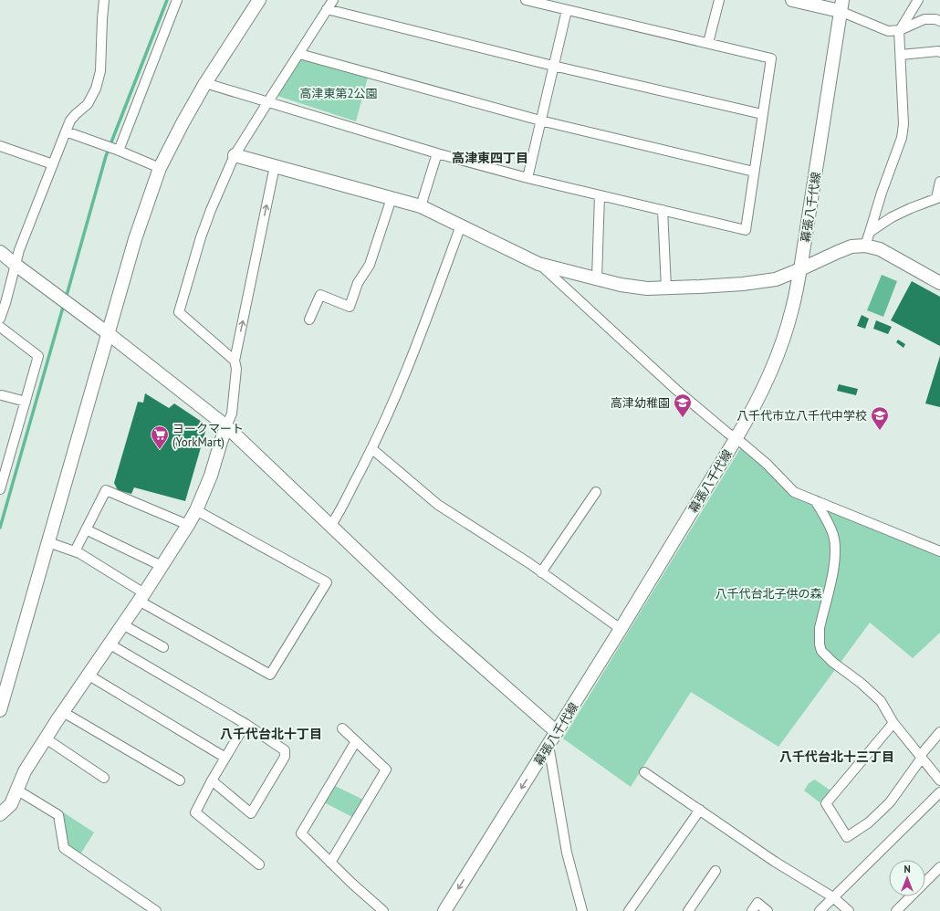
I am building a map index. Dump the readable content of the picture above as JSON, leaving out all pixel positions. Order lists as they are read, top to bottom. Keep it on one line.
{"streets":{"street":["幕張八千代線"]},"districts":["高津東四丁目","八千代台北十丁目","八千代台北十三丁目"],"parks":["高津東第2公園","八千代台北子供の森"],"places":{"school or university":["高津幼稚園","八千代市立八千代中学校"],"supermarket":["ヨークマート (YorkMart)"]},"north":"top"}
